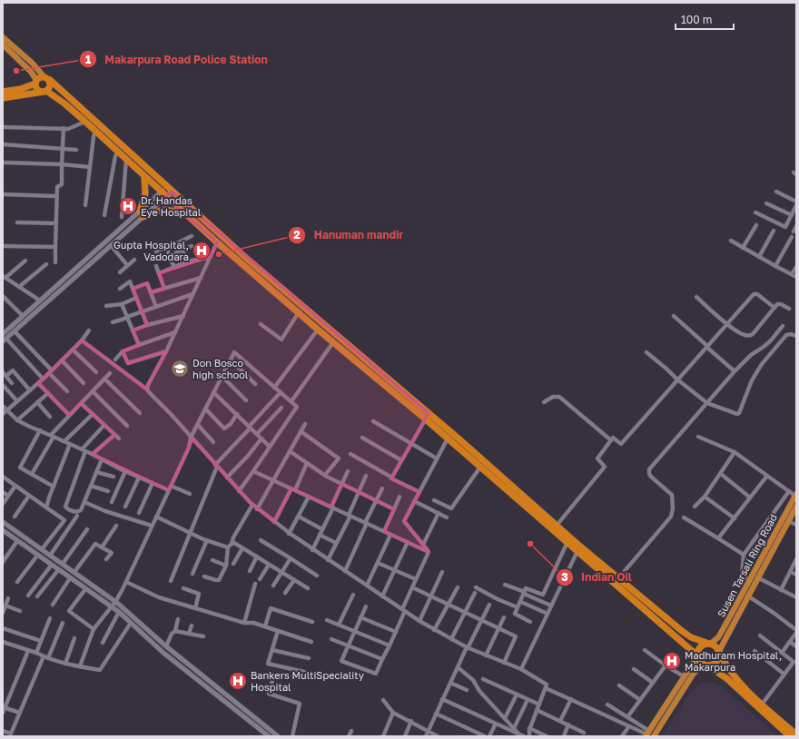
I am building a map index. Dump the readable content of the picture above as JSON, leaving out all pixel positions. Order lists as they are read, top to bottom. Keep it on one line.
{"streets":{"main road":["Susen Tarsali Ring Road"]},"places":{"other":["Makarpura Road Police Station","Hanuman mandir","Indian Oil"],"hospital":["Dr. Handas Eye Hospital","Gupta Hospital, Vadodara","Madhuram Hospital, Makarpura","Bankers MultiSpeciality Hospital"],"school or university":["Don Bosco high school"]},"scale_bar":"100 m"}
